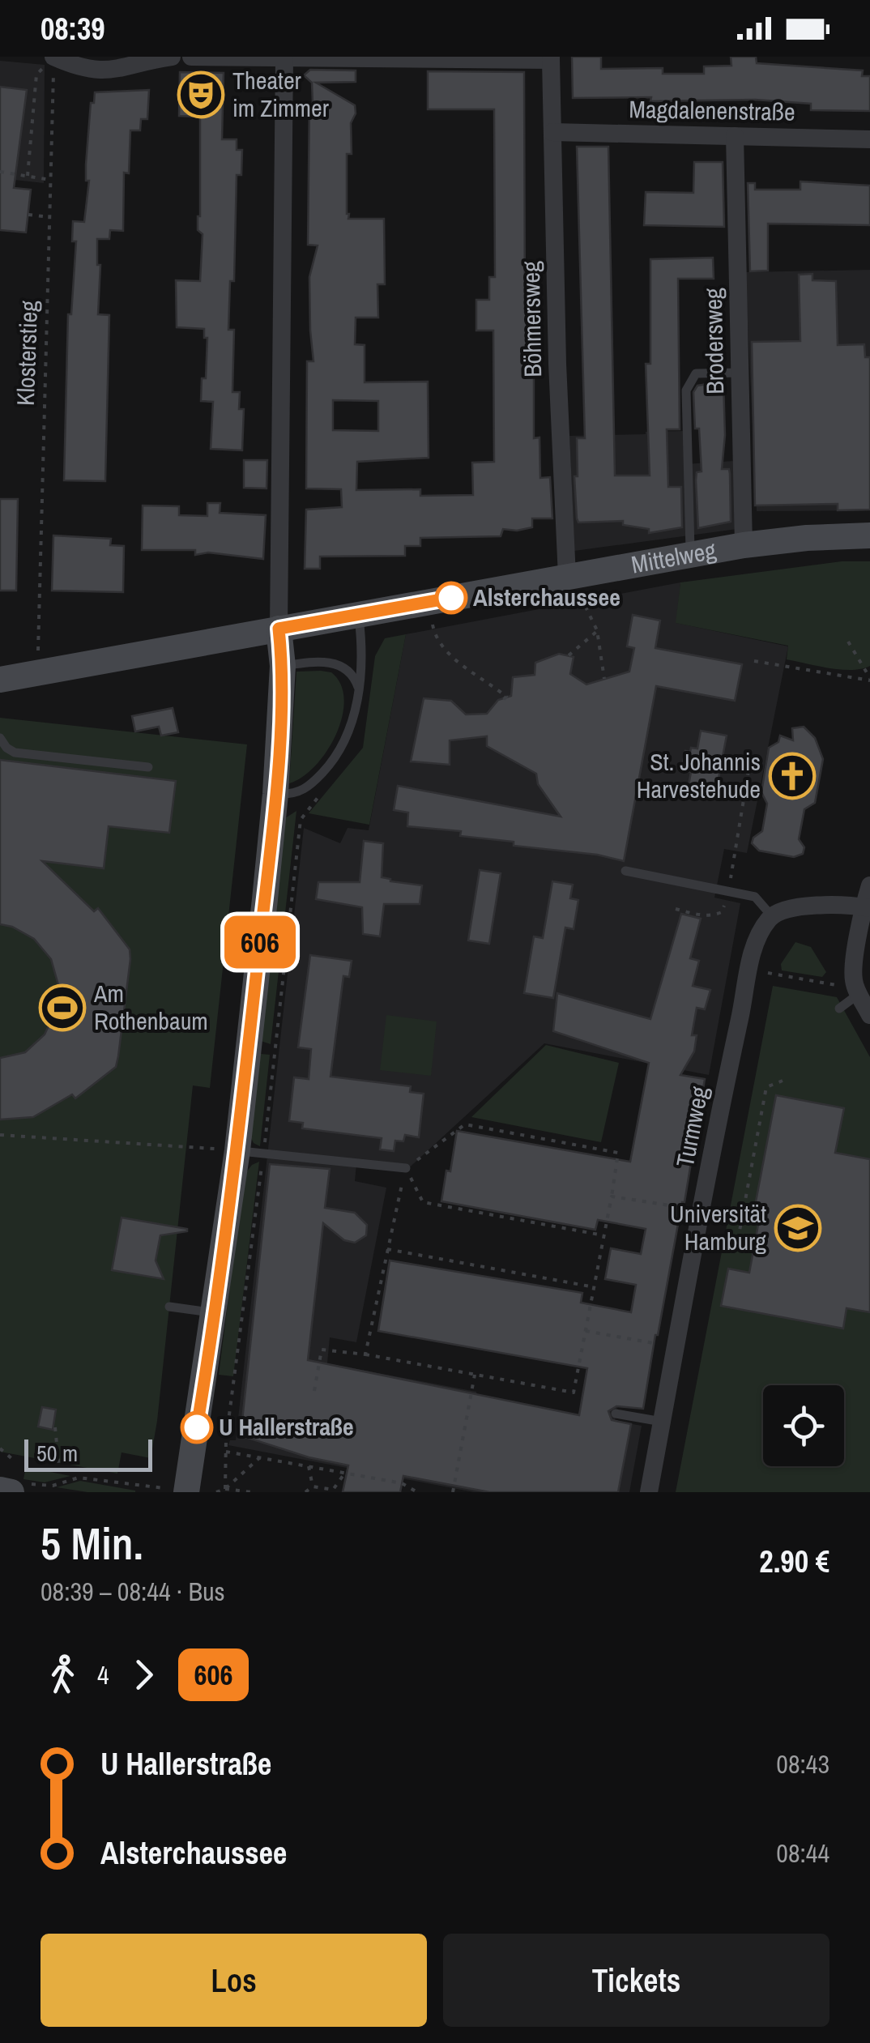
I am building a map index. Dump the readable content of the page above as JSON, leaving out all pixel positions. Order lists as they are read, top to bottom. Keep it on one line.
{"streets":{"street":["Magdalenenstraße","Böhmersweg","Brodersweg","Mittelweg","Turmweg"],"path":["Klosterstieg"]},"crossings":[["Magdalenenstraße","Böhmersweg"],["Magdalenenstraße","Brodersweg"],["Böhmersweg","Mittelweg"],["Brodersweg","Mittelweg"]],"places":{"theatre":["Theater im Zimmer"],"other":["Alsterchaussee","U Hallerstraße"],"church":["St. Johannis Harvestehude"],"sports":["Am Rothenbaum"],"school or university":["Universität Hamburg"]},"lines":["bus line 606"],"scale_bar":"50 m","page":{"status":"08:39","on_map":"606","scale":"50 m","heading":["5 Min.","08:39 – 08:44 · Bus","2.90 €"],"legs":["4","606"],"list":[{"name":"U Hallerstraße","value":"08:43"},{"name":"Alsterchaussee","value":"08:44"}],"buttons":["Los","Tickets"]}}
